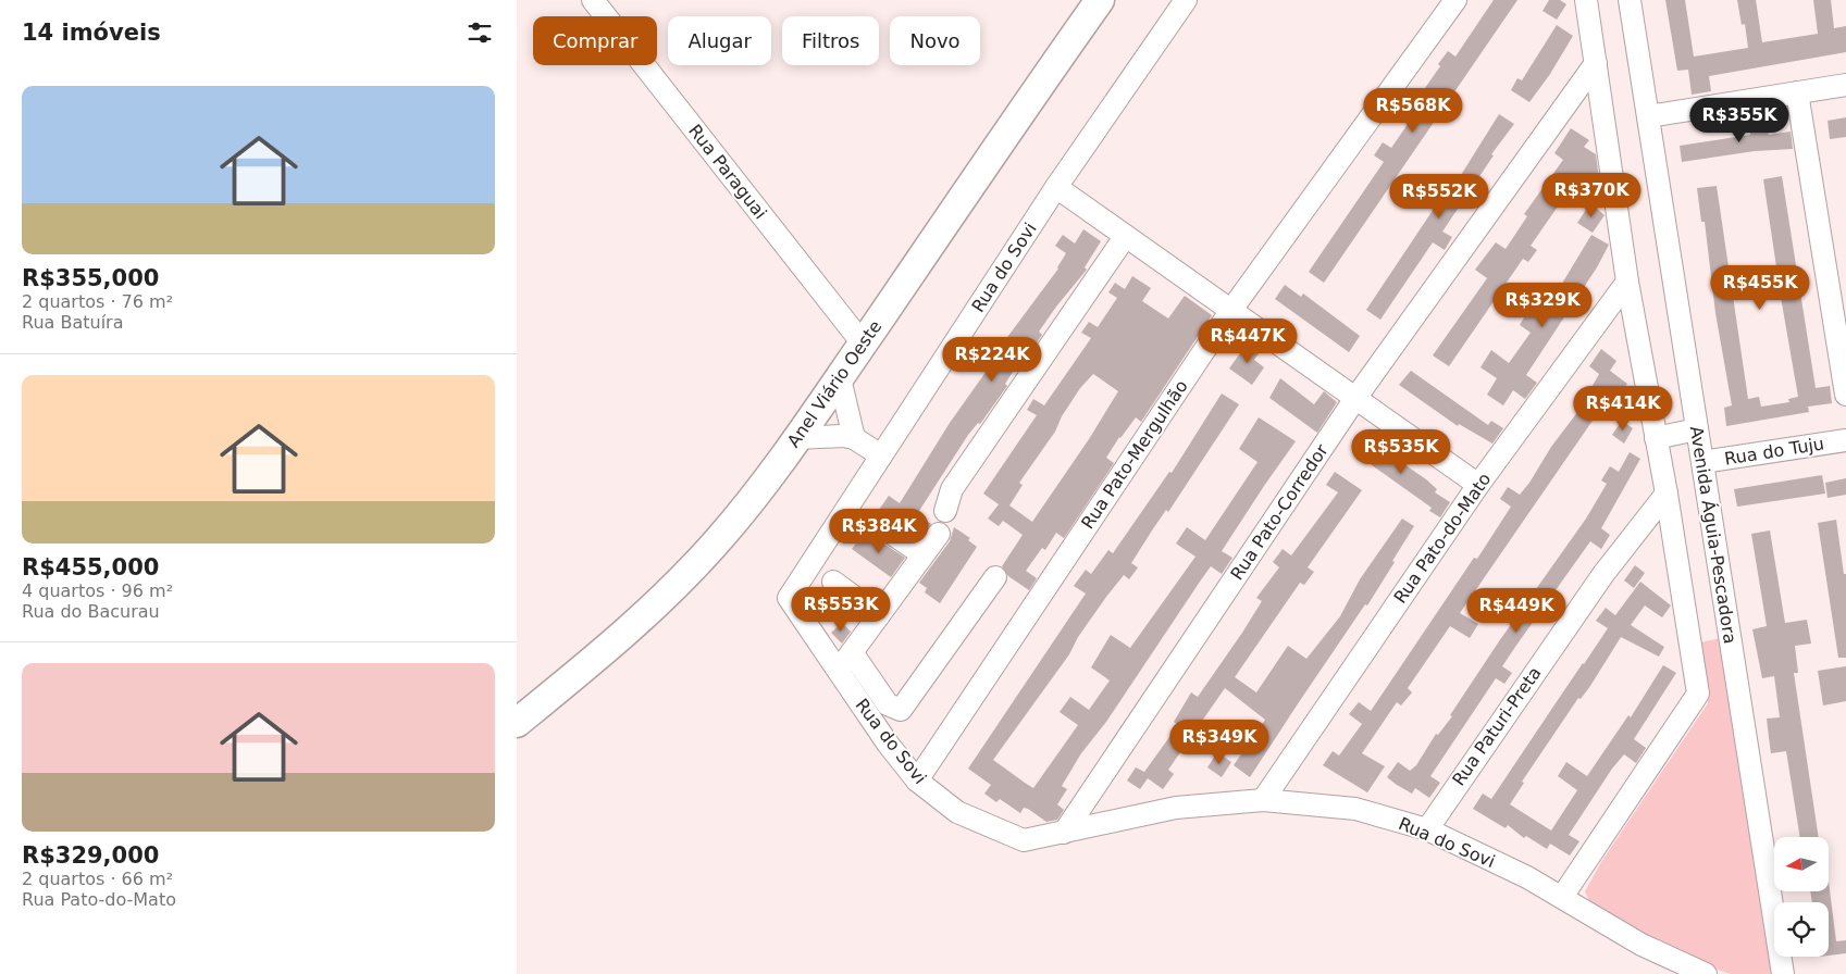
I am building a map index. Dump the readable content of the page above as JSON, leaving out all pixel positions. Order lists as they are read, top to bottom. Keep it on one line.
{"streets":{"main road":["Anel Viário Oeste"],"street":["Rua Paraguai","Rua do Sovi","Rua do Tuju","Rua Pato-Mergulhão","Rua Pato-Corredor","Avenida Águia-Pescadora","Rua Pato-do-Mato","Rua Paturi-Preta"]},"crossings":[["Rua Paraguai","Anel Viário Oeste"],["Rua do Sovi","Rua Pato-Mergulhão"],["Rua do Sovi","Rua Pato-Corredor"],["Rua do Sovi","Rua Pato-do-Mato"],["Rua do Sovi","Rua Paturi-Preta"],["Rua do Tuju","Avenida Águia-Pescadora"]],"north":"left","page":{"heading":"14 imóveis","chip":["Comprar","Alugar","Filtros","Novo"],"list":[{"name":"R$355,000","note":"2 quartos · 76 m² · Rua Batuíra"},{"name":"R$455,000","note":"4 quartos · 96 m² · Rua do Bacurau"},{"name":"R$329,000","note":"2 quartos · 66 m² · Rua Pato-do-Mato"}],"price":["R$568K","R$355K","R$370K","R$552K","R$455K","R$329K","R$447K","R$224K","R$414K","R$535K","R$384K","R$553K","R$449K","R$349K"]}}
